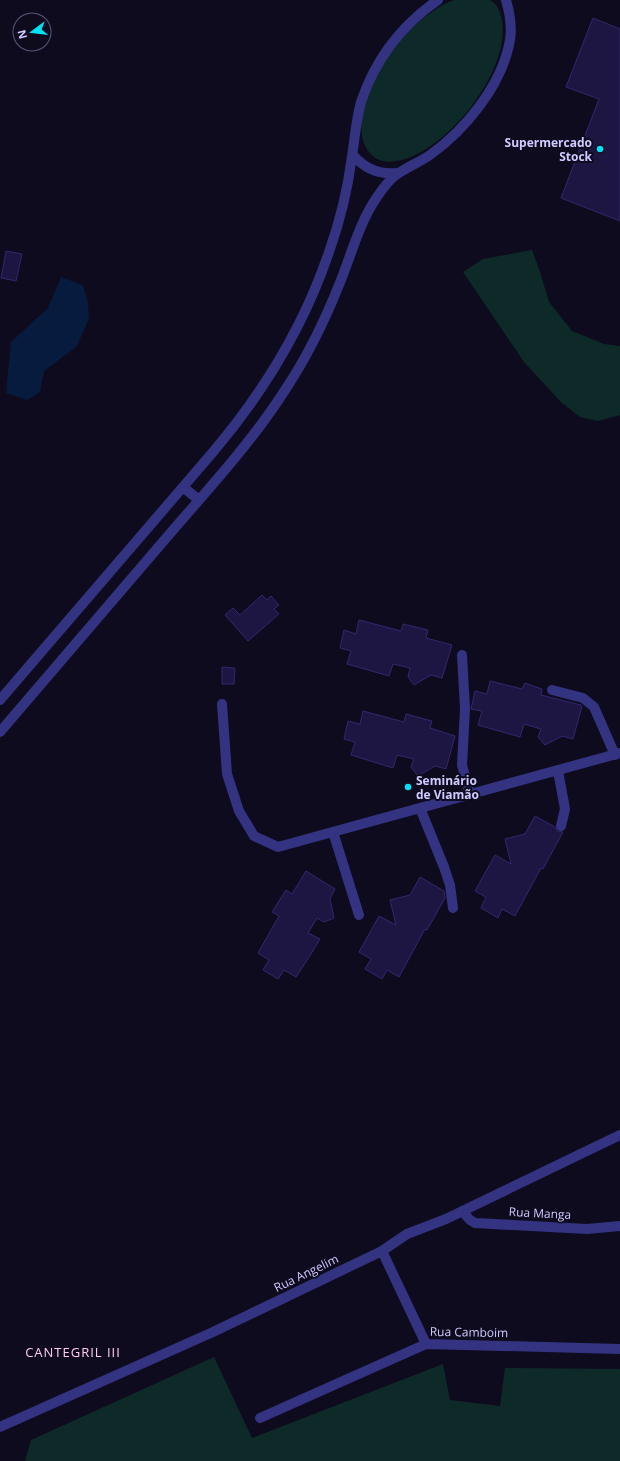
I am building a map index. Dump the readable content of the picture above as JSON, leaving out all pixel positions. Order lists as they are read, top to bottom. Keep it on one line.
{"streets":{"street":["Rua Manga","Rua Angelim","Rua Camboim"]},"crossings":[["Rua Manga","Rua Angelim"]],"districts":["CANTEGRIL III"],"places":["Supermercado Stock","Seminário de Viamão"],"north":"left"}
